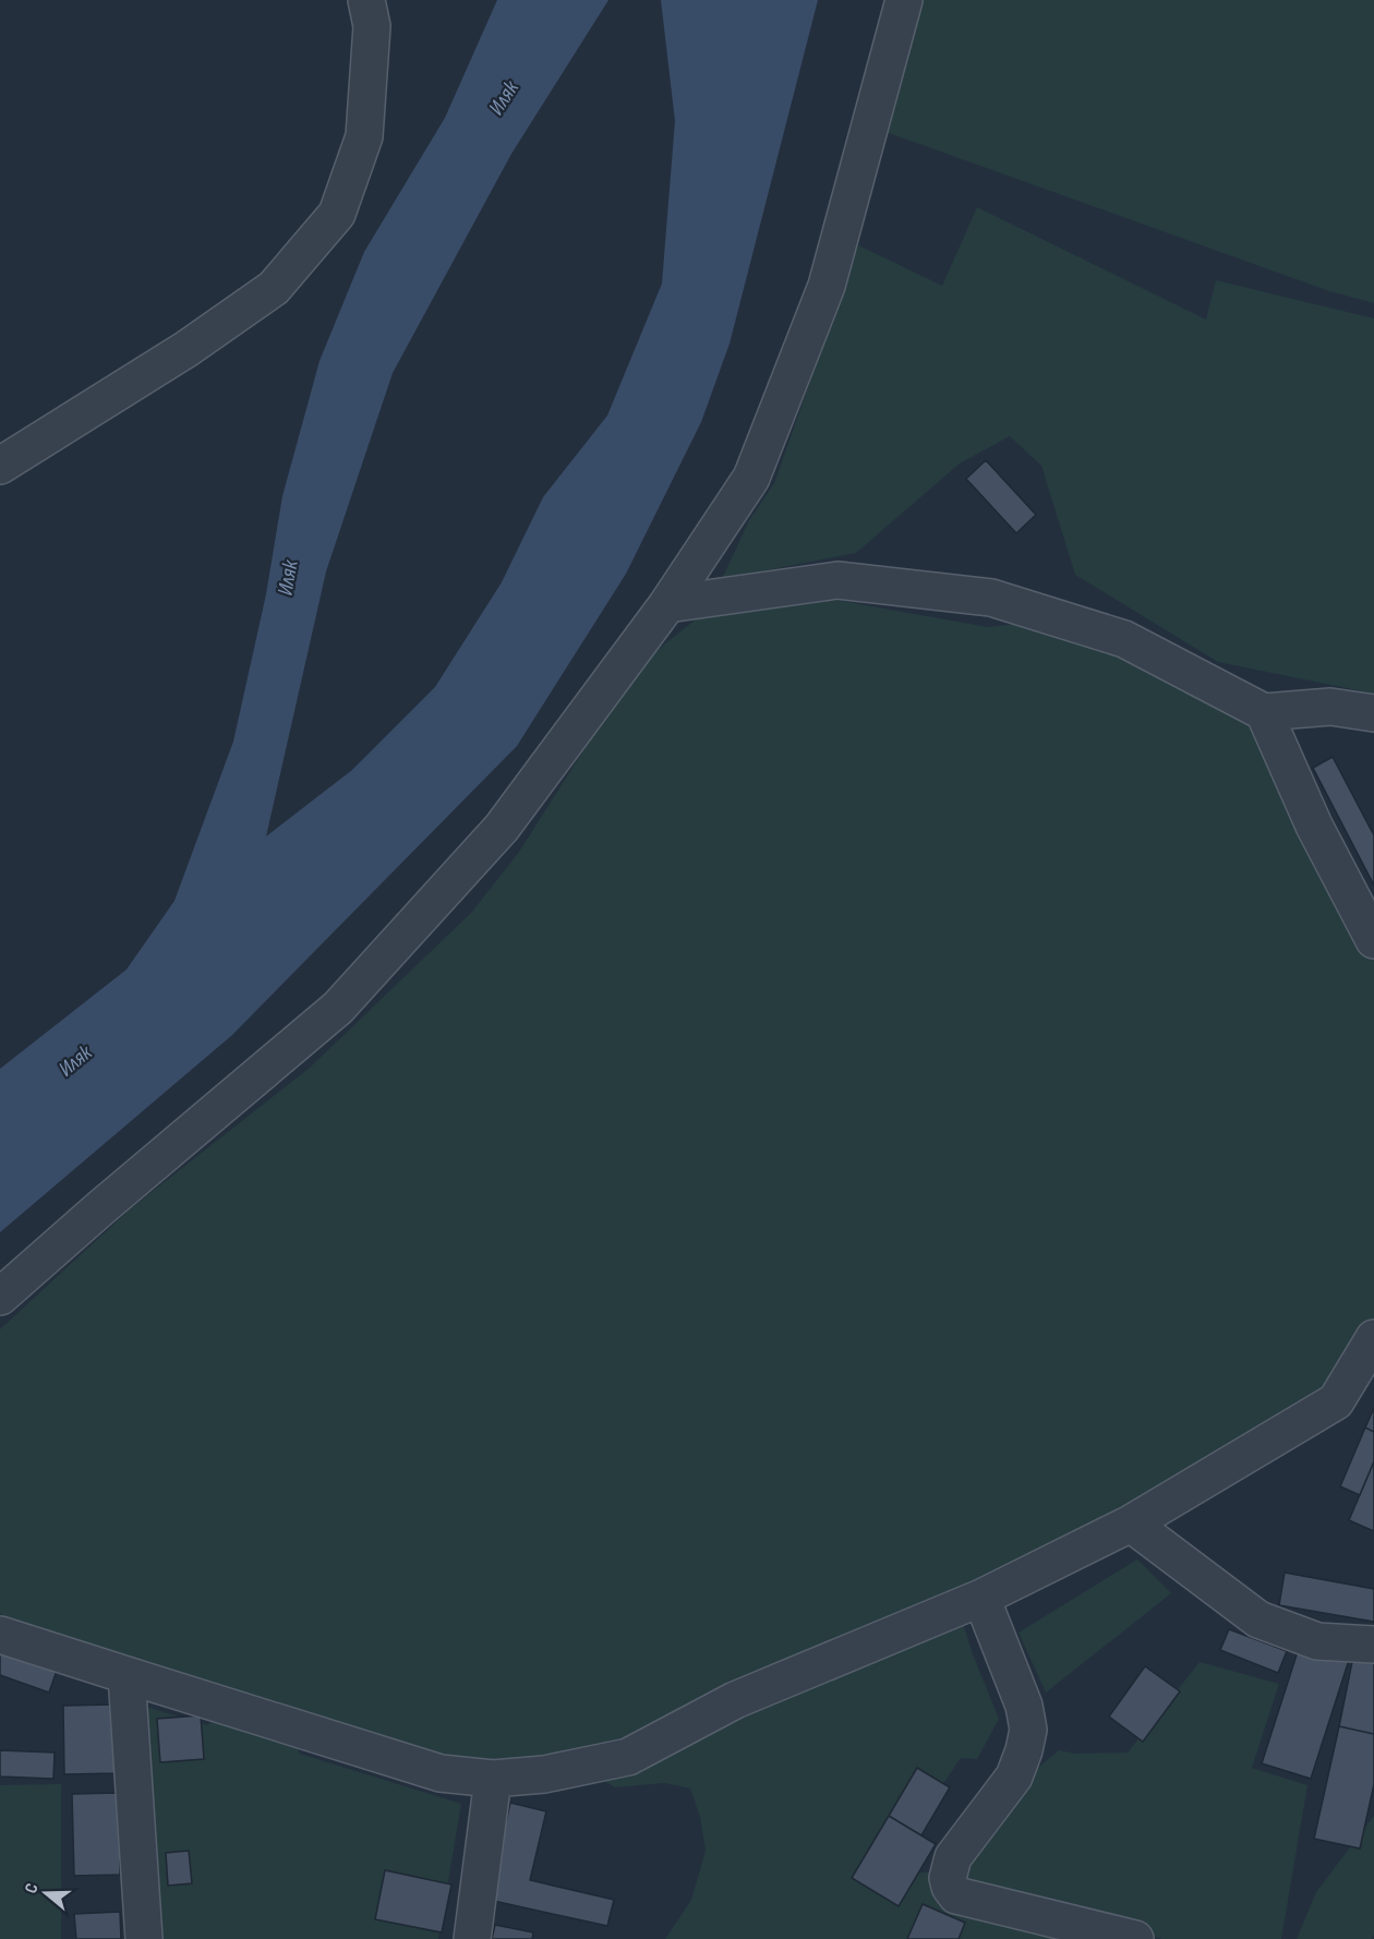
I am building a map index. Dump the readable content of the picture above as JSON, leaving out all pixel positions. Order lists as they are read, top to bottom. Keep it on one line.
{"water":["Иляк"],"north":"left"}
